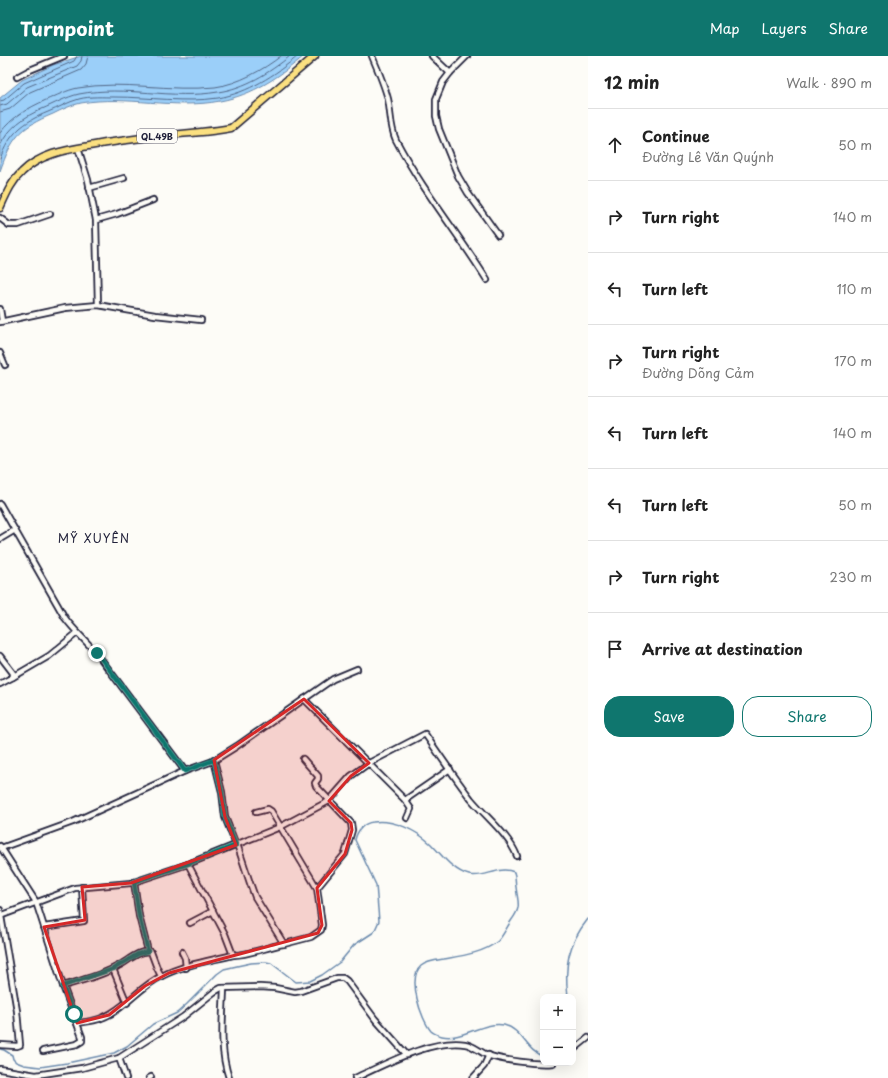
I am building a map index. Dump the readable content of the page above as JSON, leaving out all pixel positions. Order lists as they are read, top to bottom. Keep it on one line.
{"streets":{"main road":["QL.49B"]},"districts":["MỸ XUYÊN"],"page":{"header":"Turnpoint","nav":["Map","Layers","Share"],"heading":["12 min","Walk · 890 m"],"list":[["Continue","Đường Lê Văn Quýnh","50 m"],["Turn right","140 m"],["Turn left","110 m"],["Turn right","Đường Dõng Cảm","170 m"],["Turn left","140 m"],["Turn left","50 m"],["Turn right","230 m"],"Arrive at destination"],"buttons":["Save","Share"],"map_buttons":["+","−"]}}
